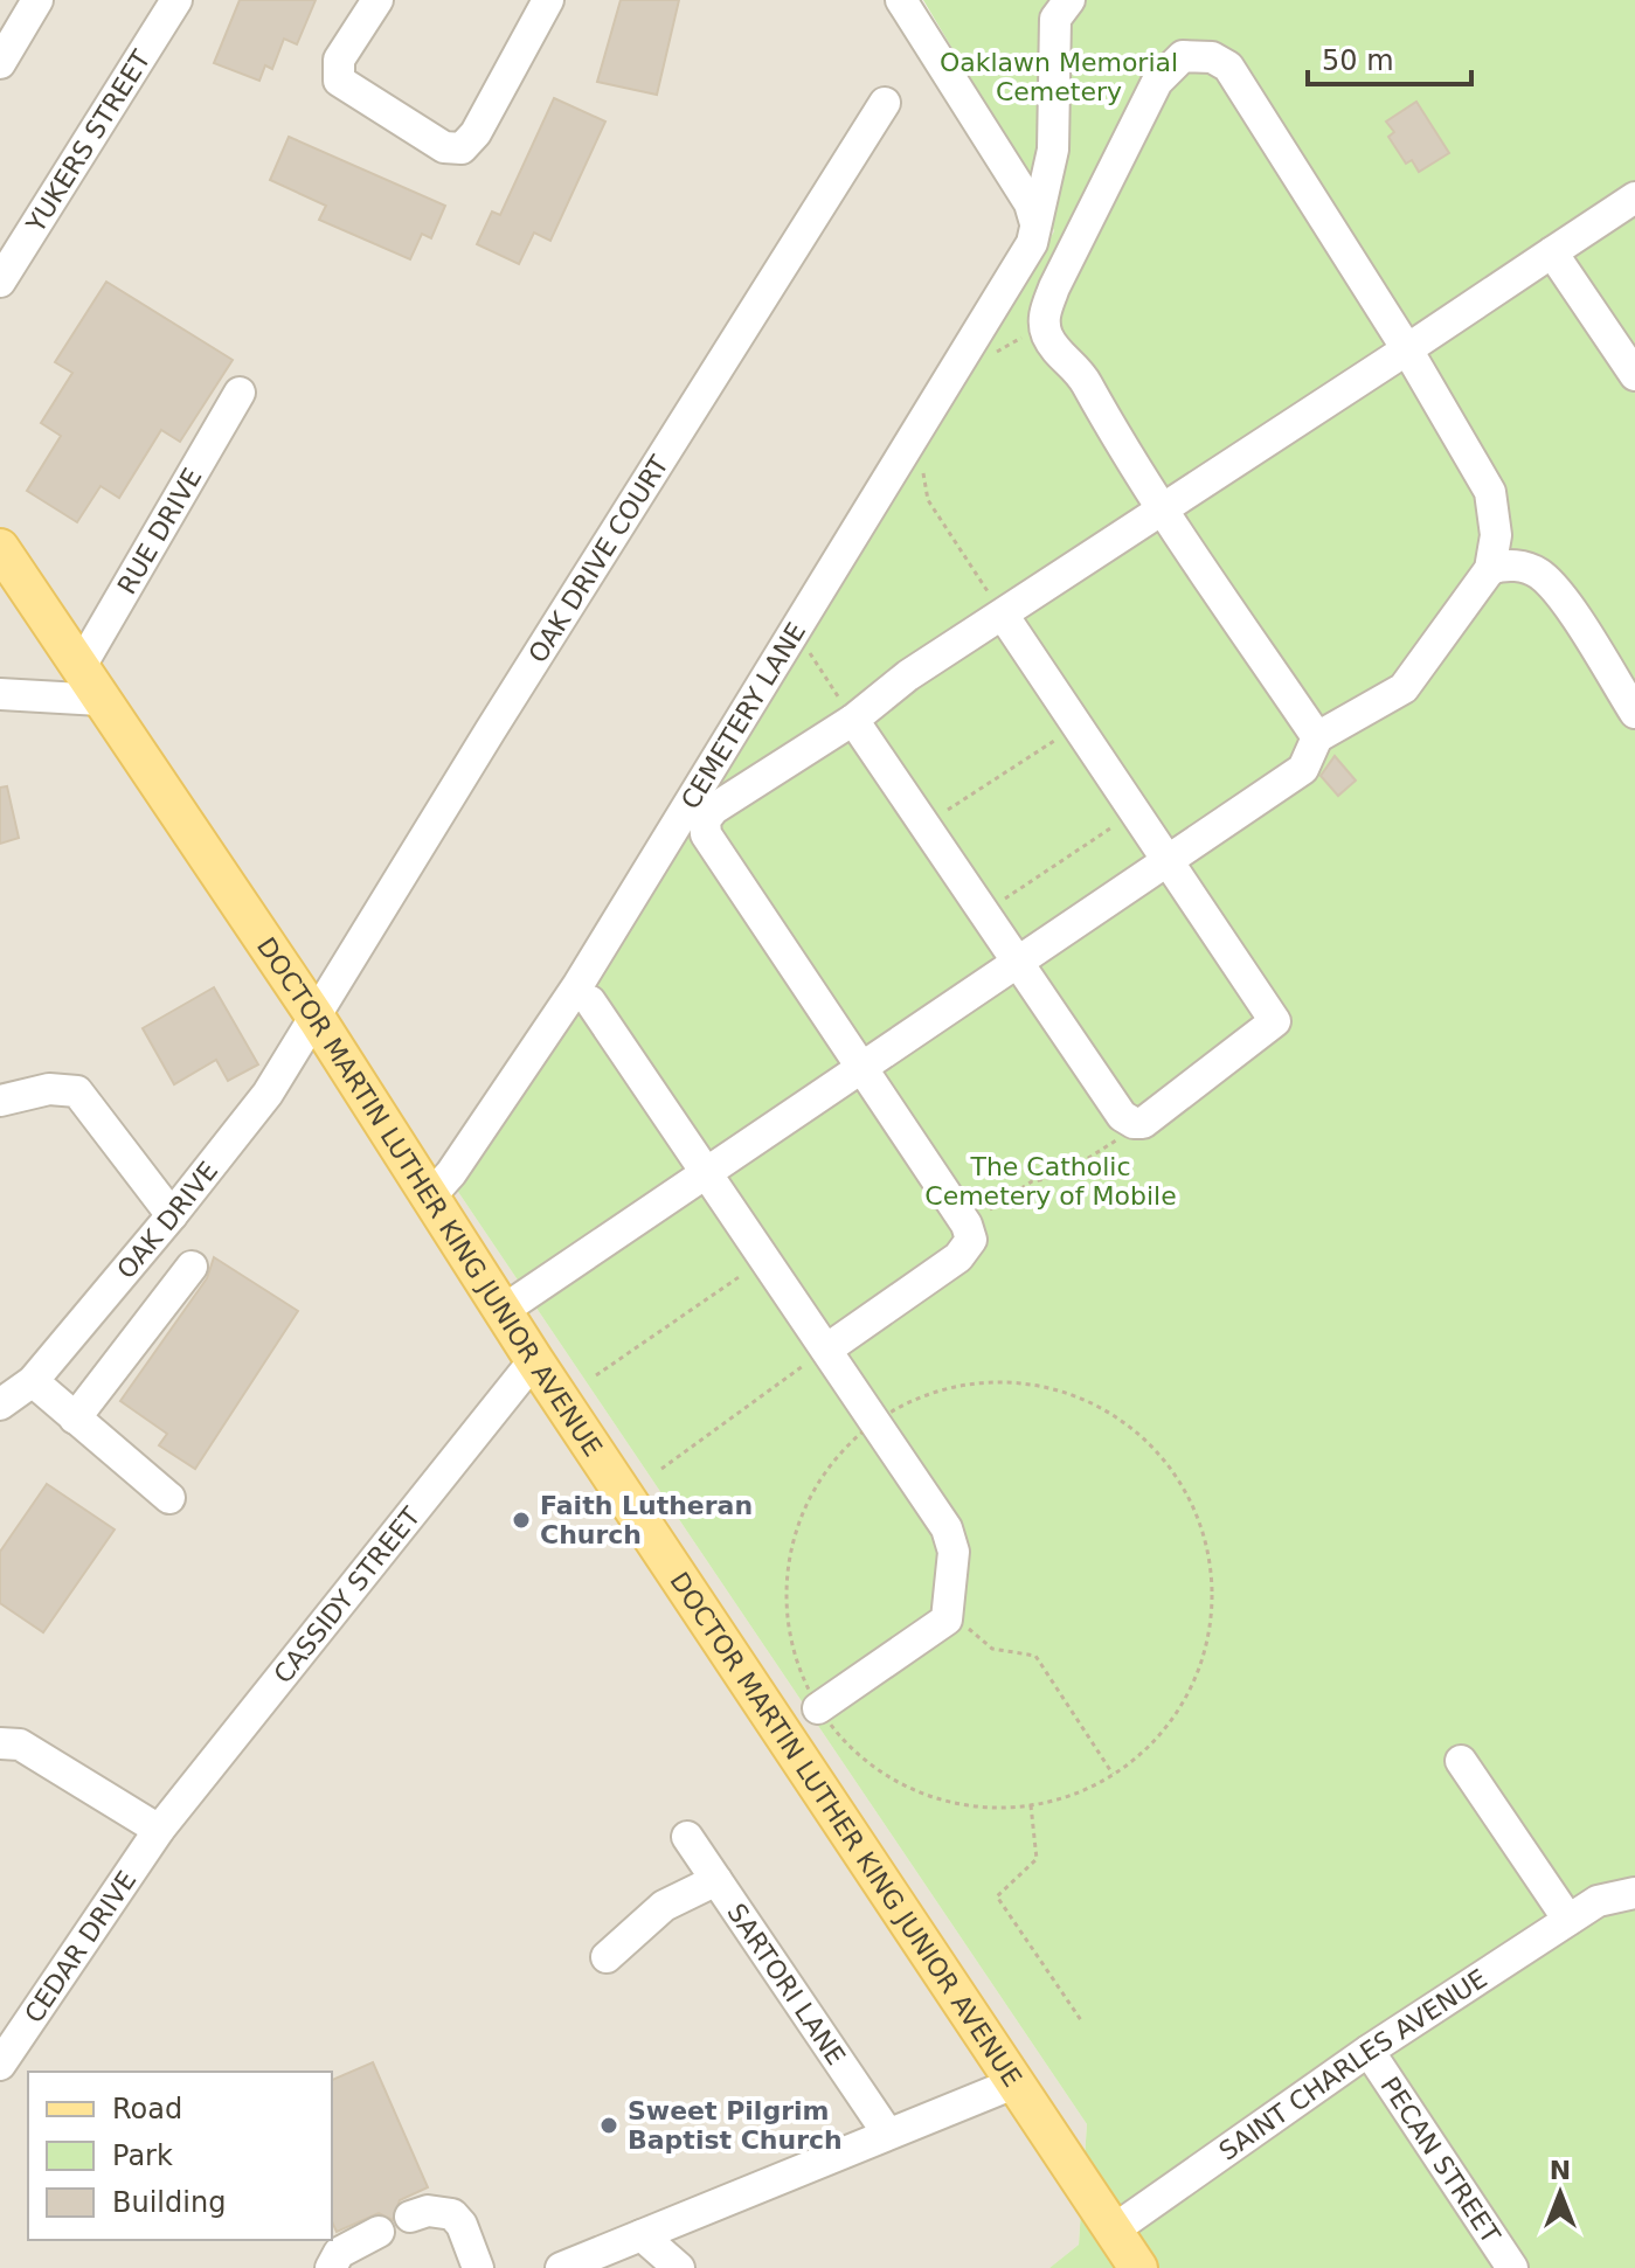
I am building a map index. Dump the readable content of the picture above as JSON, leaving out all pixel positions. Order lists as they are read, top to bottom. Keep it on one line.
{"streets":{"main road":["DOCTOR MARTIN LUTHER KING JUNIOR AVENUE"],"street":["YUKERS STREET","RUE DRIVE","OAK DRIVE COURT","CEMETERY LANE","OAK DRIVE","CASSIDY STREET","CEDAR DRIVE","SARTORI LANE","SAINT CHARLES AVENUE","PECAN STREET"]},"crossings":[["RUE DRIVE","DOCTOR MARTIN LUTHER KING JUNIOR AVENUE"],["OAK DRIVE COURT","DOCTOR MARTIN LUTHER KING JUNIOR AVENUE"],["OAK DRIVE COURT","OAK DRIVE"],["CEMETERY LANE","DOCTOR MARTIN LUTHER KING JUNIOR AVENUE"],["DOCTOR MARTIN LUTHER KING JUNIOR AVENUE","OAK DRIVE"],["DOCTOR MARTIN LUTHER KING JUNIOR AVENUE","CASSIDY STREET"],["DOCTOR MARTIN LUTHER KING JUNIOR AVENUE","SAINT CHARLES AVENUE"],["CASSIDY STREET","CEDAR DRIVE"],["SAINT CHARLES AVENUE","PECAN STREET"]],"parks":["Oaklawn Memorial Cemetery","The Catholic Cemetery of Mobile"],"places":["Faith Lutheran Church","Sweet Pilgrim Baptist Church"],"legend":["Road","Park","Building"],"scale_bar":"50 m","north":"top"}
